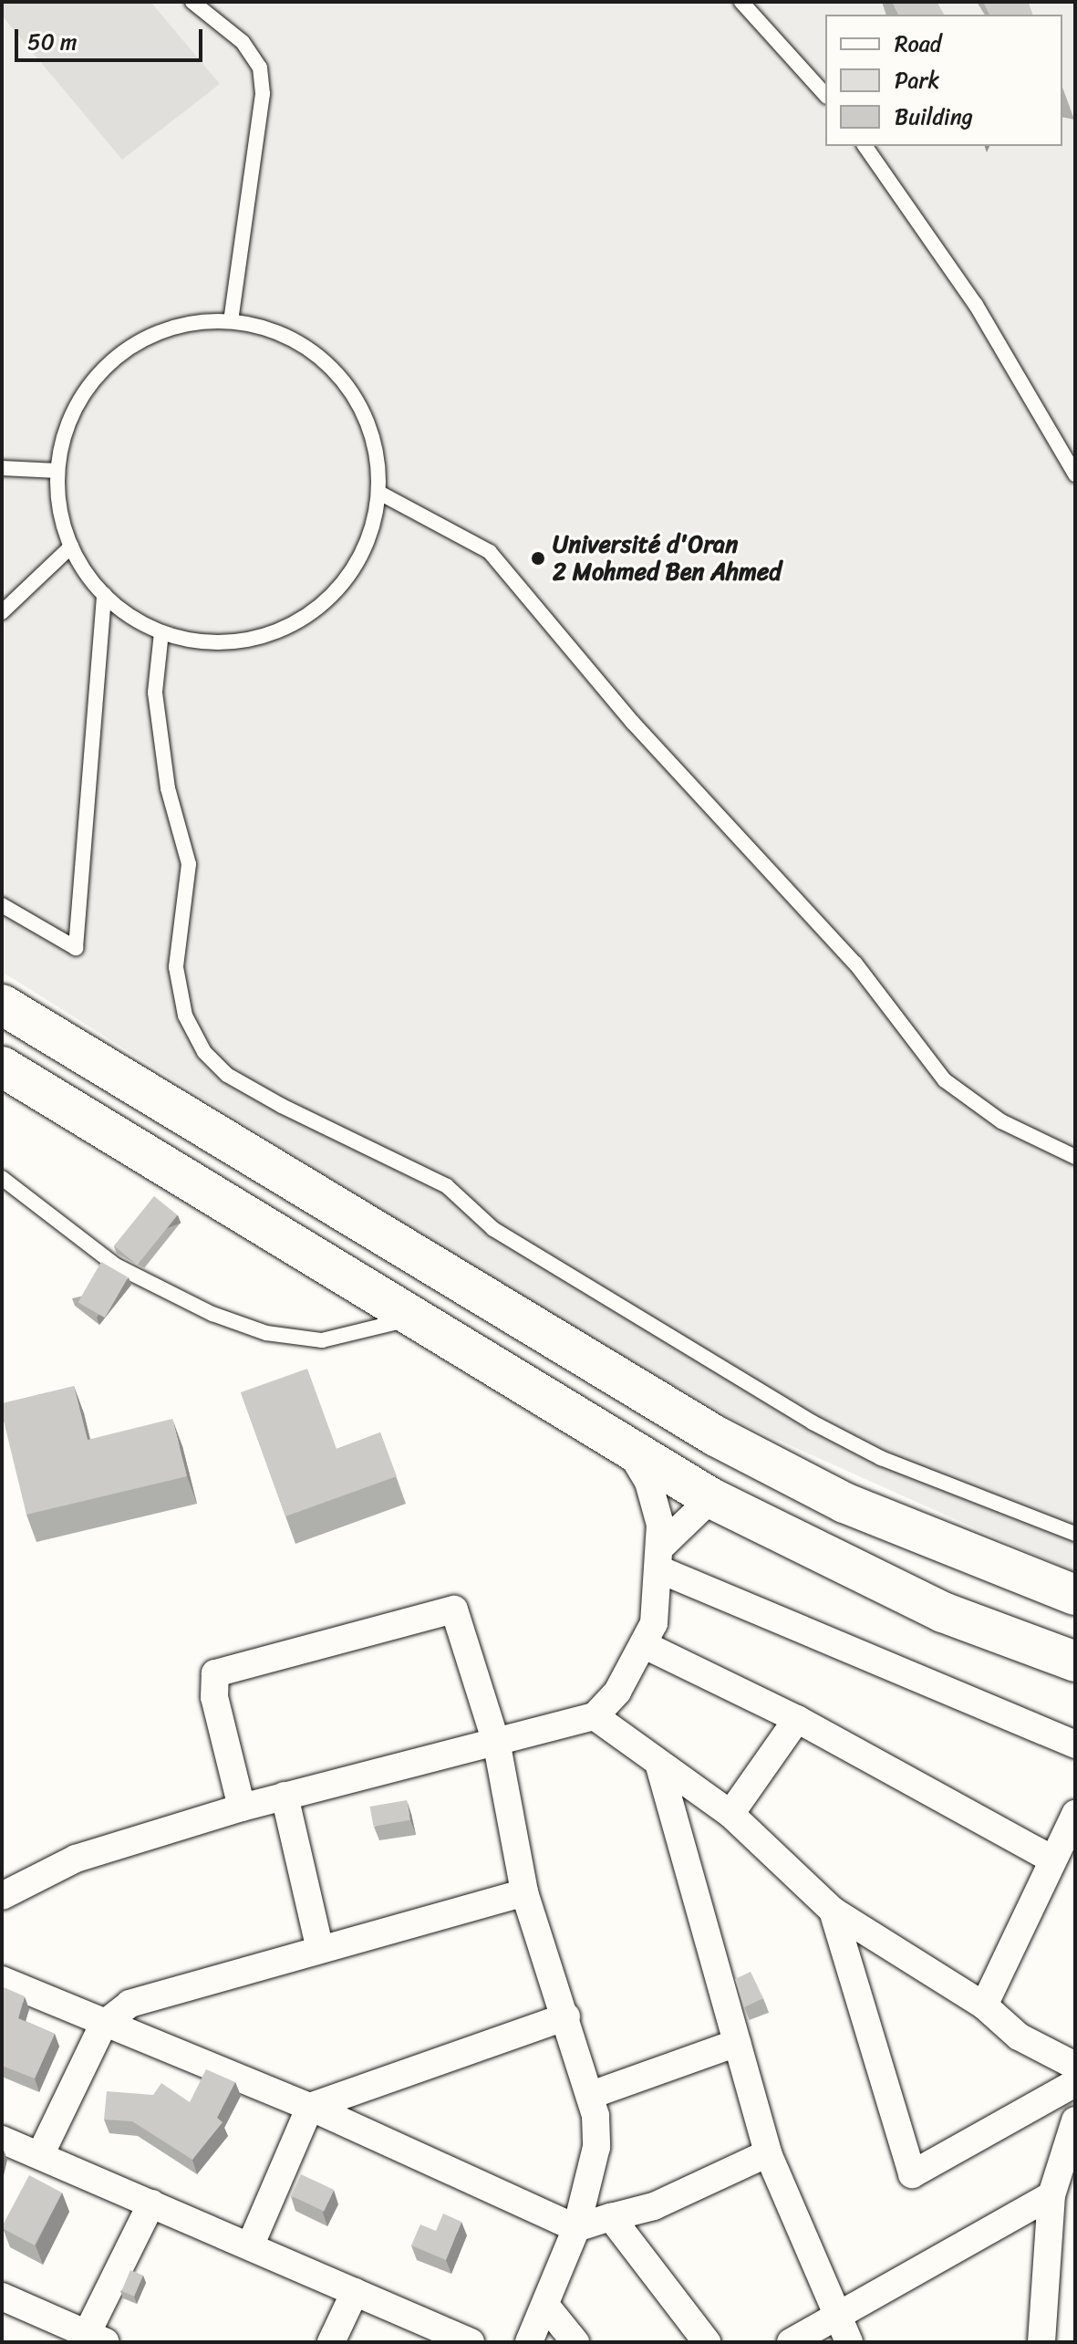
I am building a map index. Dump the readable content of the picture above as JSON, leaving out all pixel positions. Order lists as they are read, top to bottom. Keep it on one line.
{"places":["Université d'Oran 2 Mohmed Ben Ahmed"],"legend":["Road","Park","Building"],"scale_bar":"50 m"}
